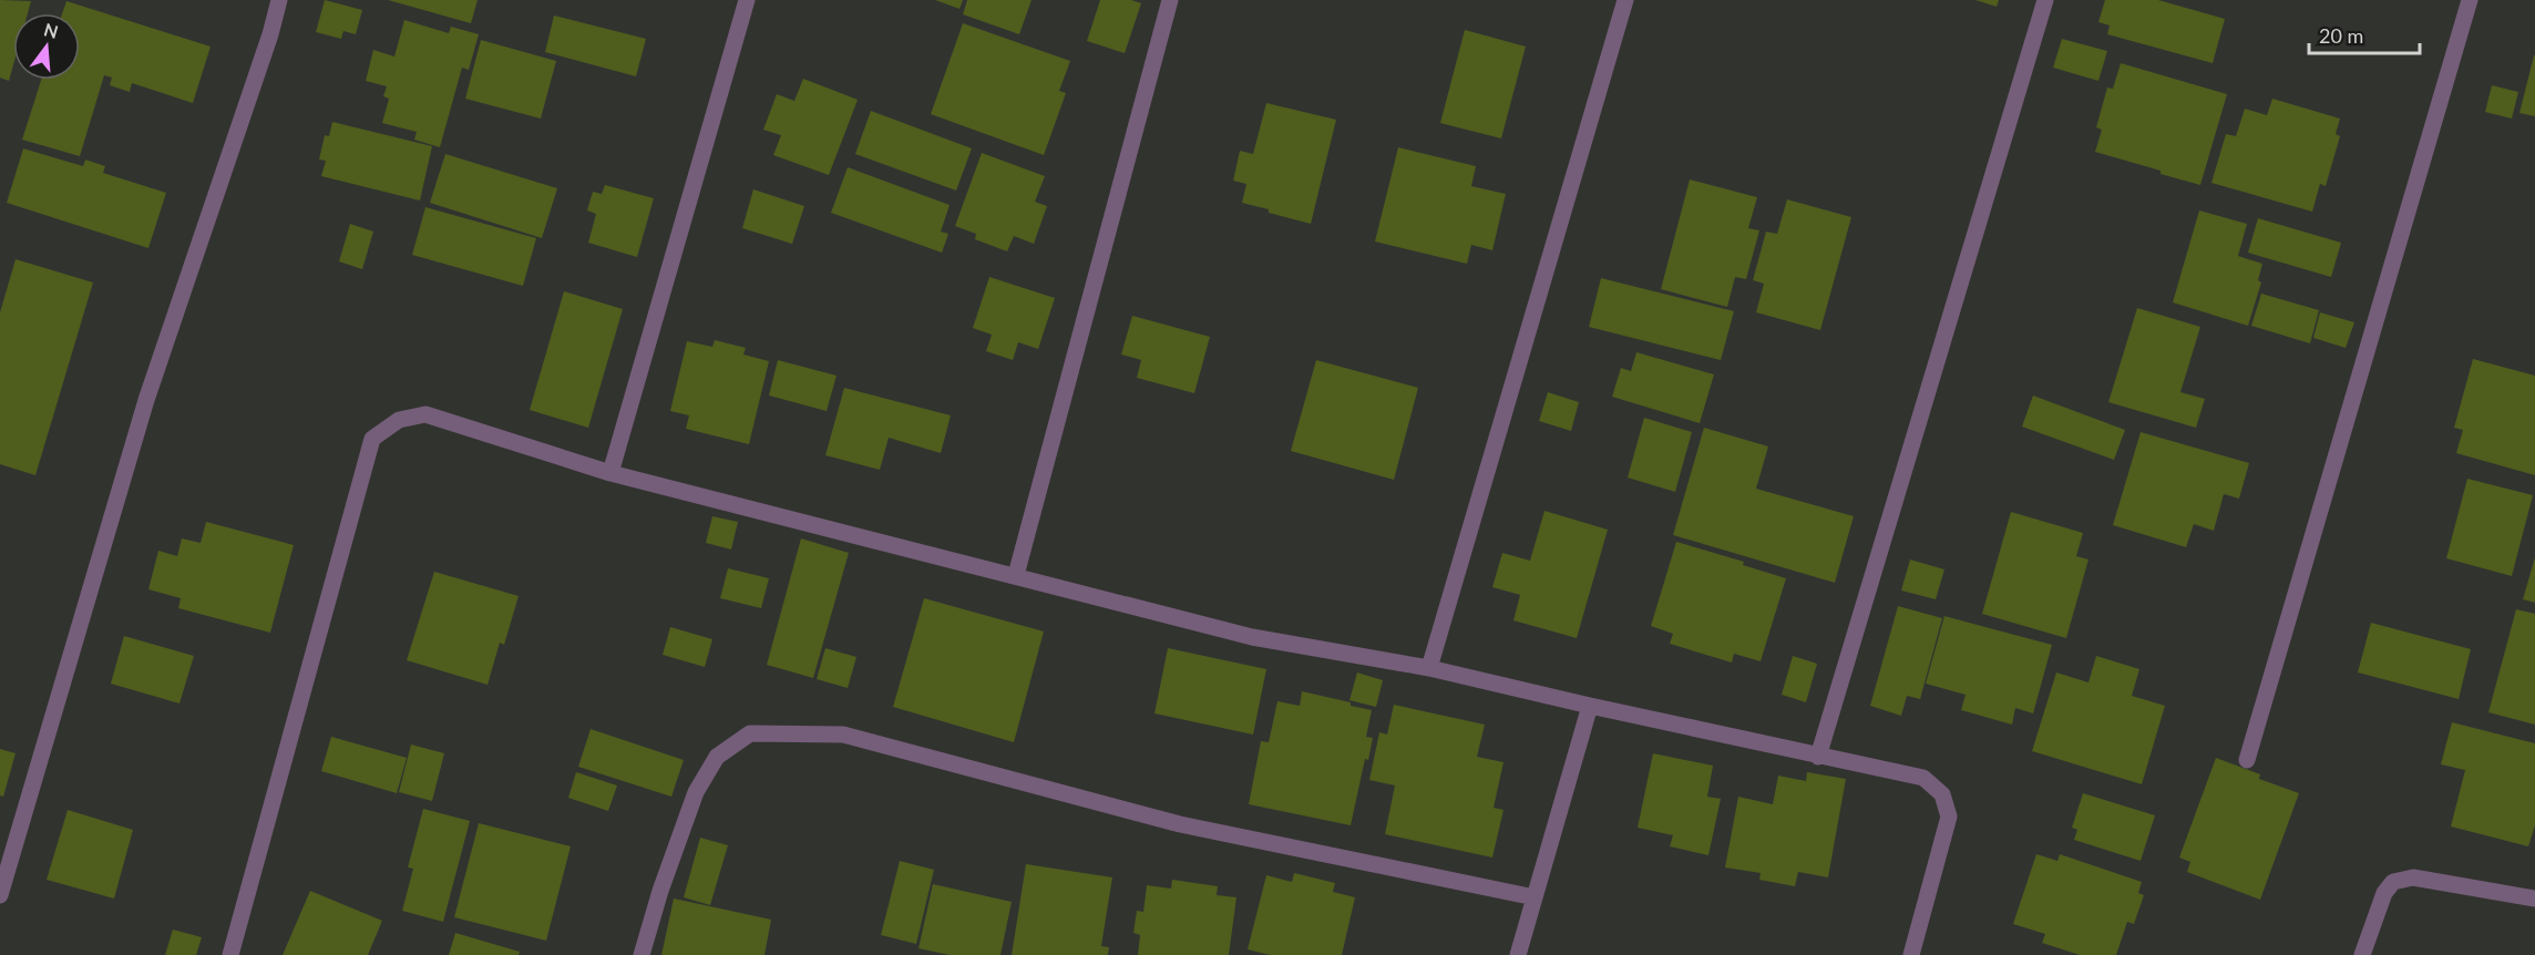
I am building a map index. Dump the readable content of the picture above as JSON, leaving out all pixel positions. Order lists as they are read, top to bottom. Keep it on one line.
{"scale_bar":"20 m","north":"top"}
